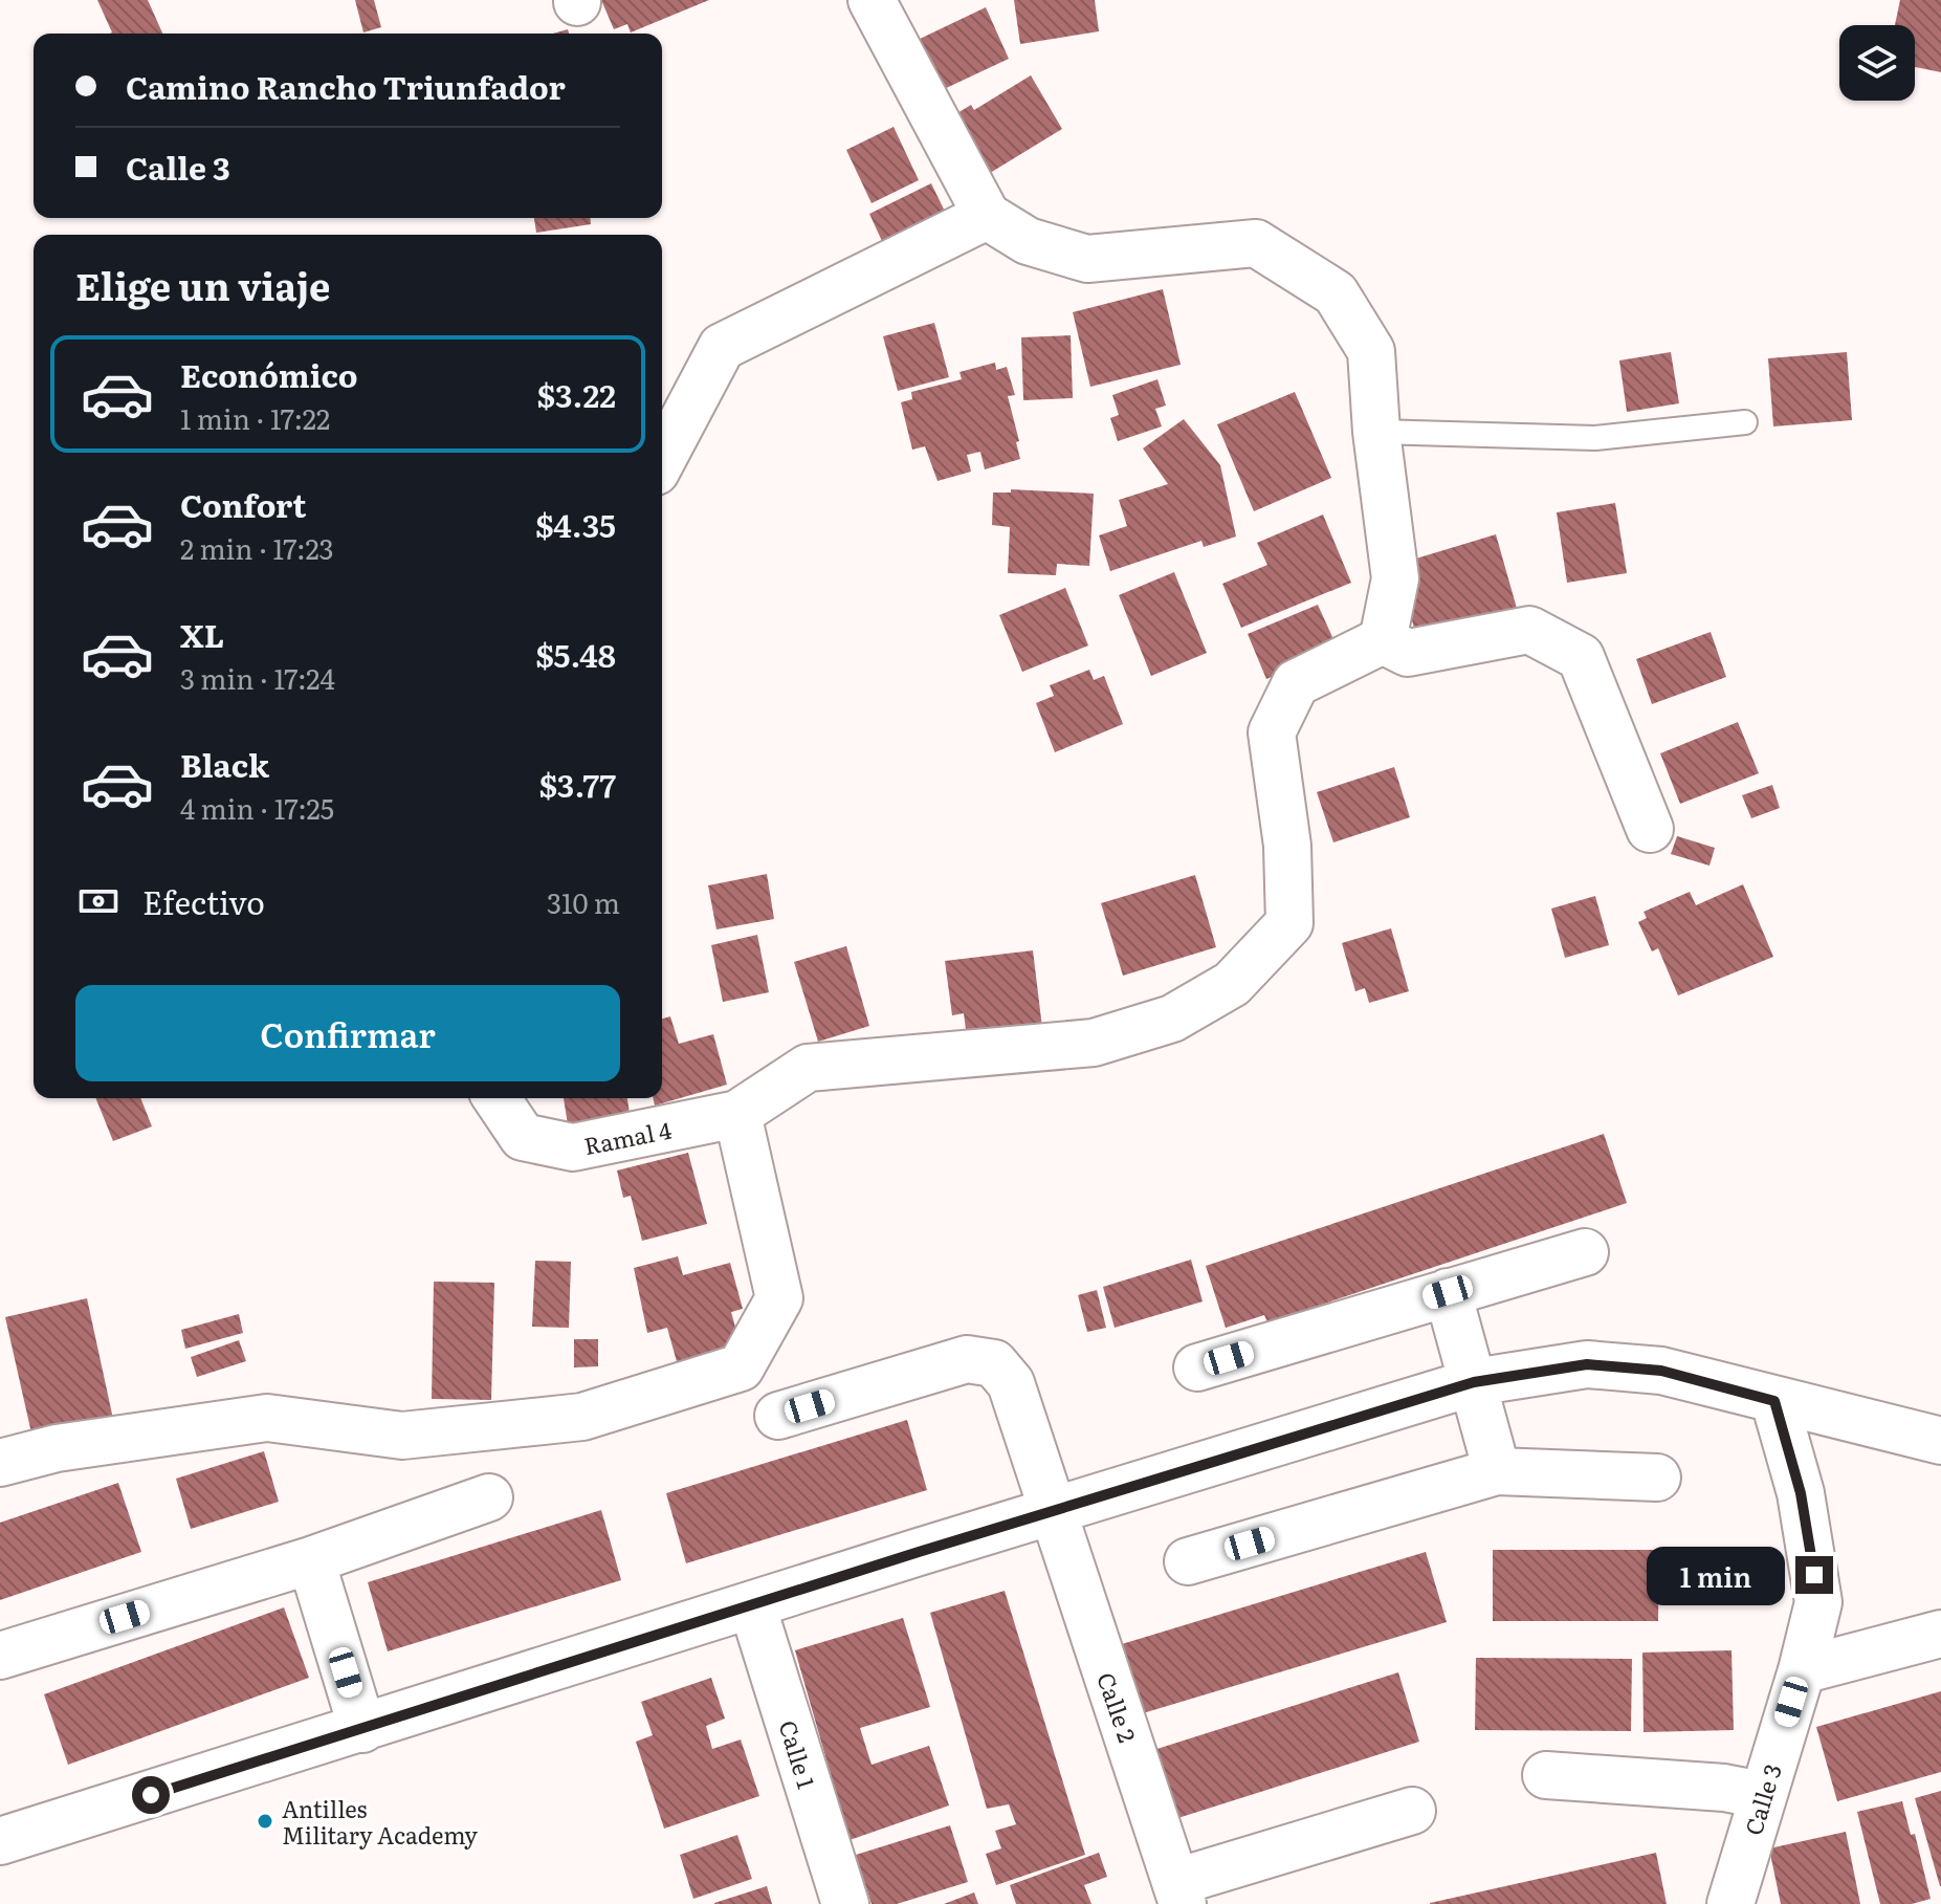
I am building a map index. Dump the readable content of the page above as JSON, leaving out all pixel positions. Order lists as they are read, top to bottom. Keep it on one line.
{"streets":{"street":["Ramal 4","Calle 2","Calle 1","Calle 3"]},"places":["Antilles Military Academy"],"page":{"banner":["Camino Rancho Triunfador","Calle 3"],"heading":"Elige un viaje","list":[{"name":"Económico","note":"1 min · 17:22","value":"$3.22"},{"name":"Confort","note":"2 min · 17:23","value":"$4.35"},{"name":"XL","note":"3 min · 17:24","value":"$5.48"},{"name":"Black","note":"4 min · 17:25","value":"$3.77"}],"pay":["Efectivo","310 m"],"buttons":"Confirmar","bubble":"1 min"}}
